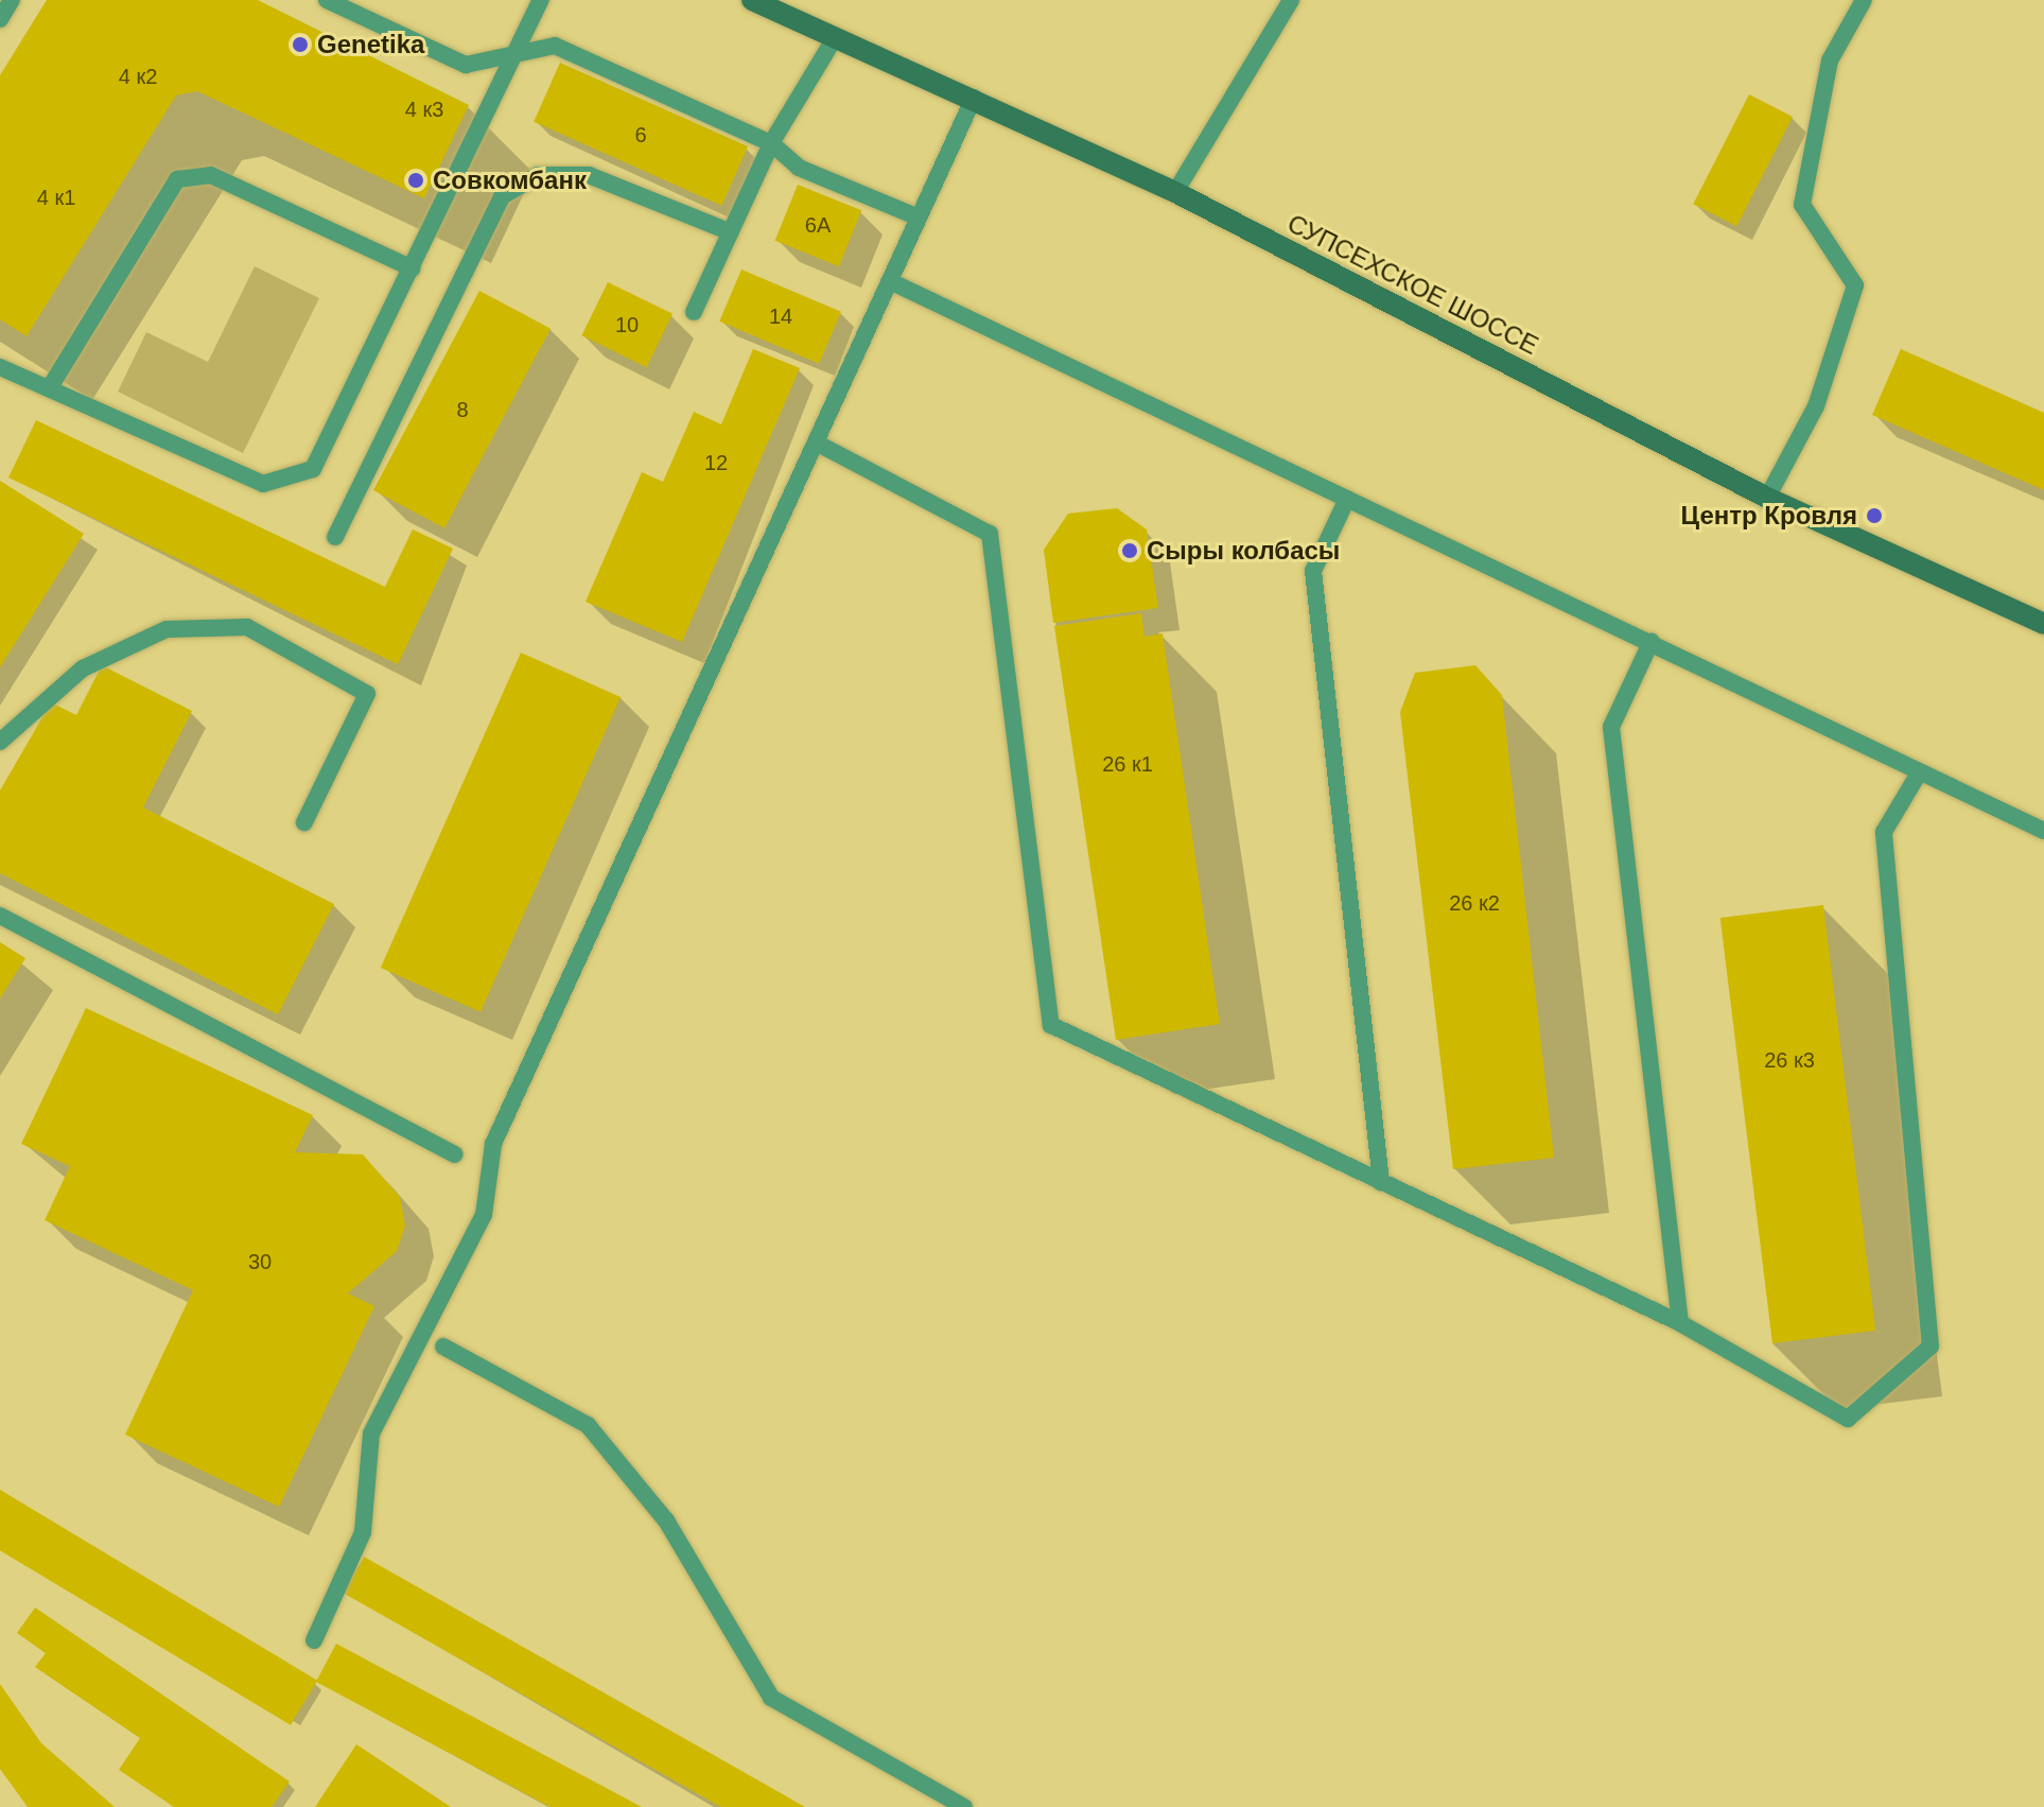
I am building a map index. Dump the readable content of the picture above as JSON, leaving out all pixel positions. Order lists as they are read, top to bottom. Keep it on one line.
{"streets":{"main road":["СУПСЕХСКОЕ ШОССЕ"]},"places":["Genetika","Совкомбанк","Центр Кровля","Сыры колбасы"],"house_numbers":["4 к2","4 к3","6","4 к1","6А","14","10","8","12","26 к1","26 к2","26 к3","30"]}
